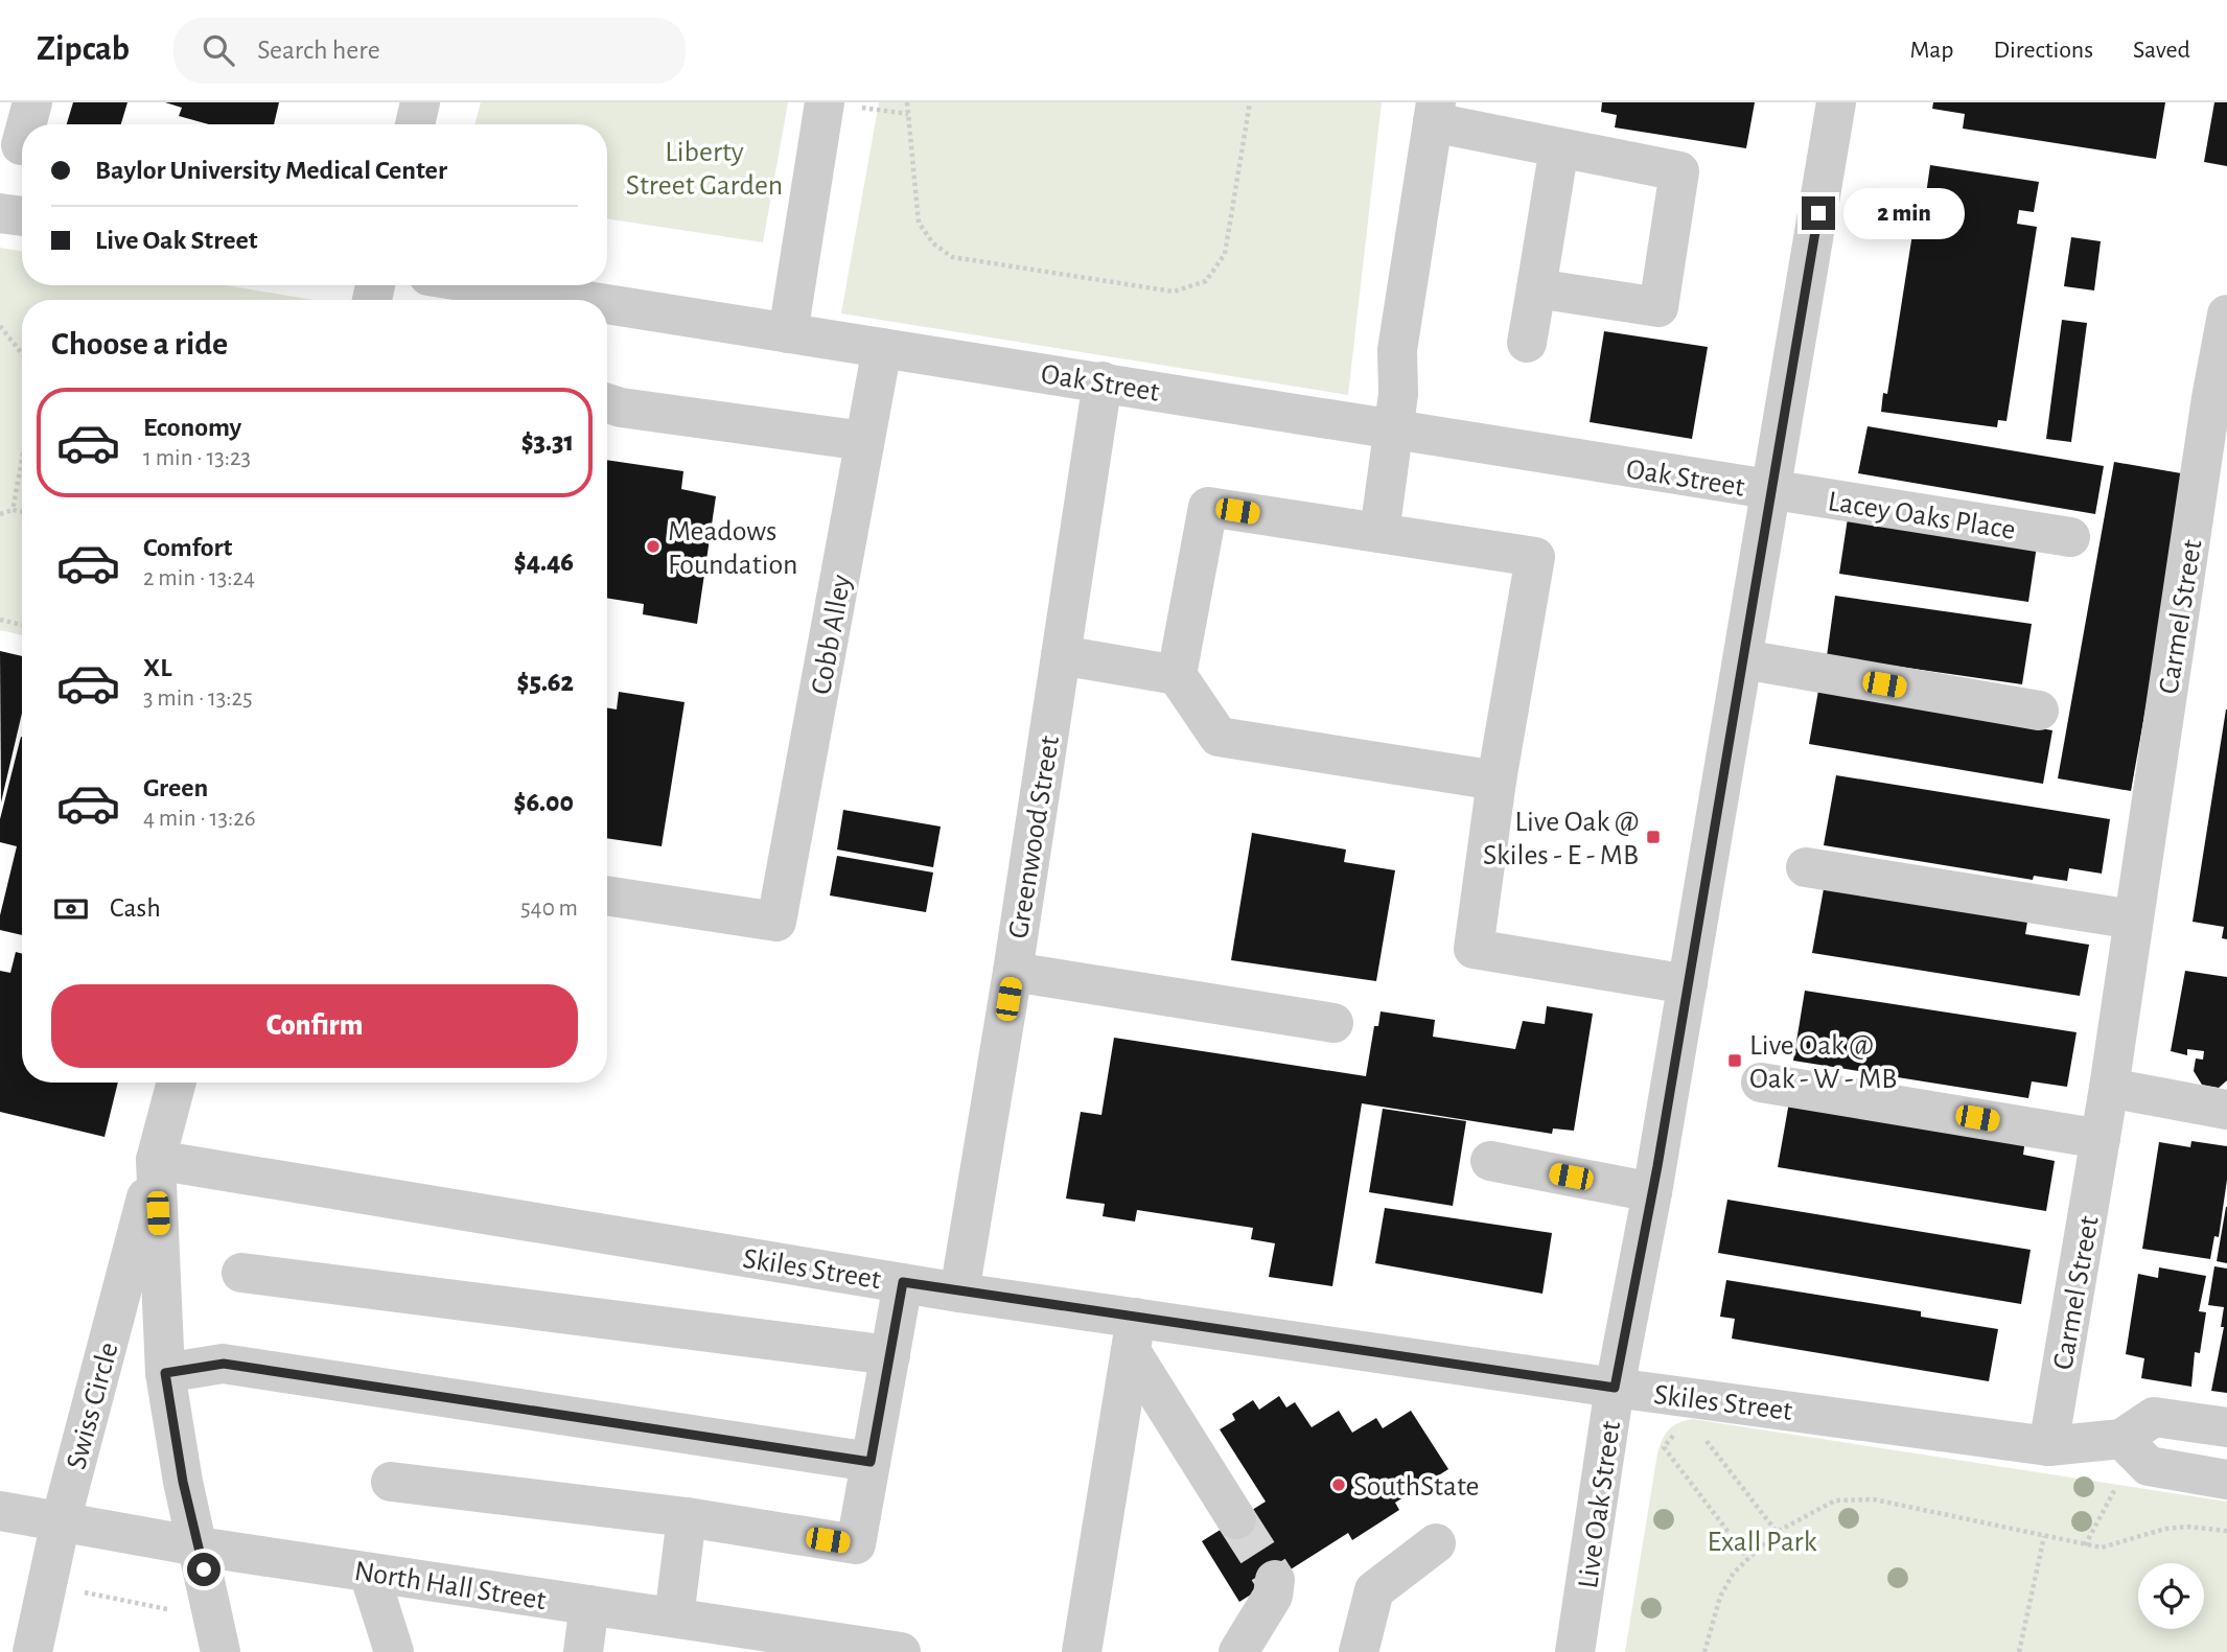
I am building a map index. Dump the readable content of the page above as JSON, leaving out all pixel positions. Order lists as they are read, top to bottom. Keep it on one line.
{"streets":{"street":["Oak Street","Lacey Oaks Place","Carmel Street","Cobb Alley","Greenwood Street","Skiles Street","Swiss Circle","Live Oak Street","North Hall Street"]},"crossings":[["Oak Street","Lacey Oaks Place"],["Oak Street","Cobb Alley"],["Oak Street","Greenwood Street"],["Oak Street","Live Oak Street"],["Lacey Oaks Place","Live Oak Street"],["Carmel Street","Skiles Street"],["Greenwood Street","Skiles Street"],["Skiles Street","Swiss Circle"],["Skiles Street","Live Oak Street"],["Swiss Circle","North Hall Street"]],"parks":["Liberty Street Garden","Exall Park"],"places":{"other":["Meadows Foundation","SouthState"],"transit":["Live Oak @ Skiles - E - MB","Live Oak @ Oak - W - MB"]},"page":{"header":"Zipcab","search":"Search here","nav":["Map","Directions","Saved"],"banner":["Baylor University Medical Center","Live Oak Street"],"bubble":"2 min","heading":"Choose a ride","list":[{"name":"Economy","note":"1 min · 13:23","value":"$3.31"},{"name":"Comfort","note":"2 min · 13:24","value":"$4.46"},{"name":"XL","note":"3 min · 13:25","value":"$5.62"},{"name":"Green","note":"4 min · 13:26","value":"$6.00"}],"pay":["Cash","540 m"],"buttons":"Confirm"}}
